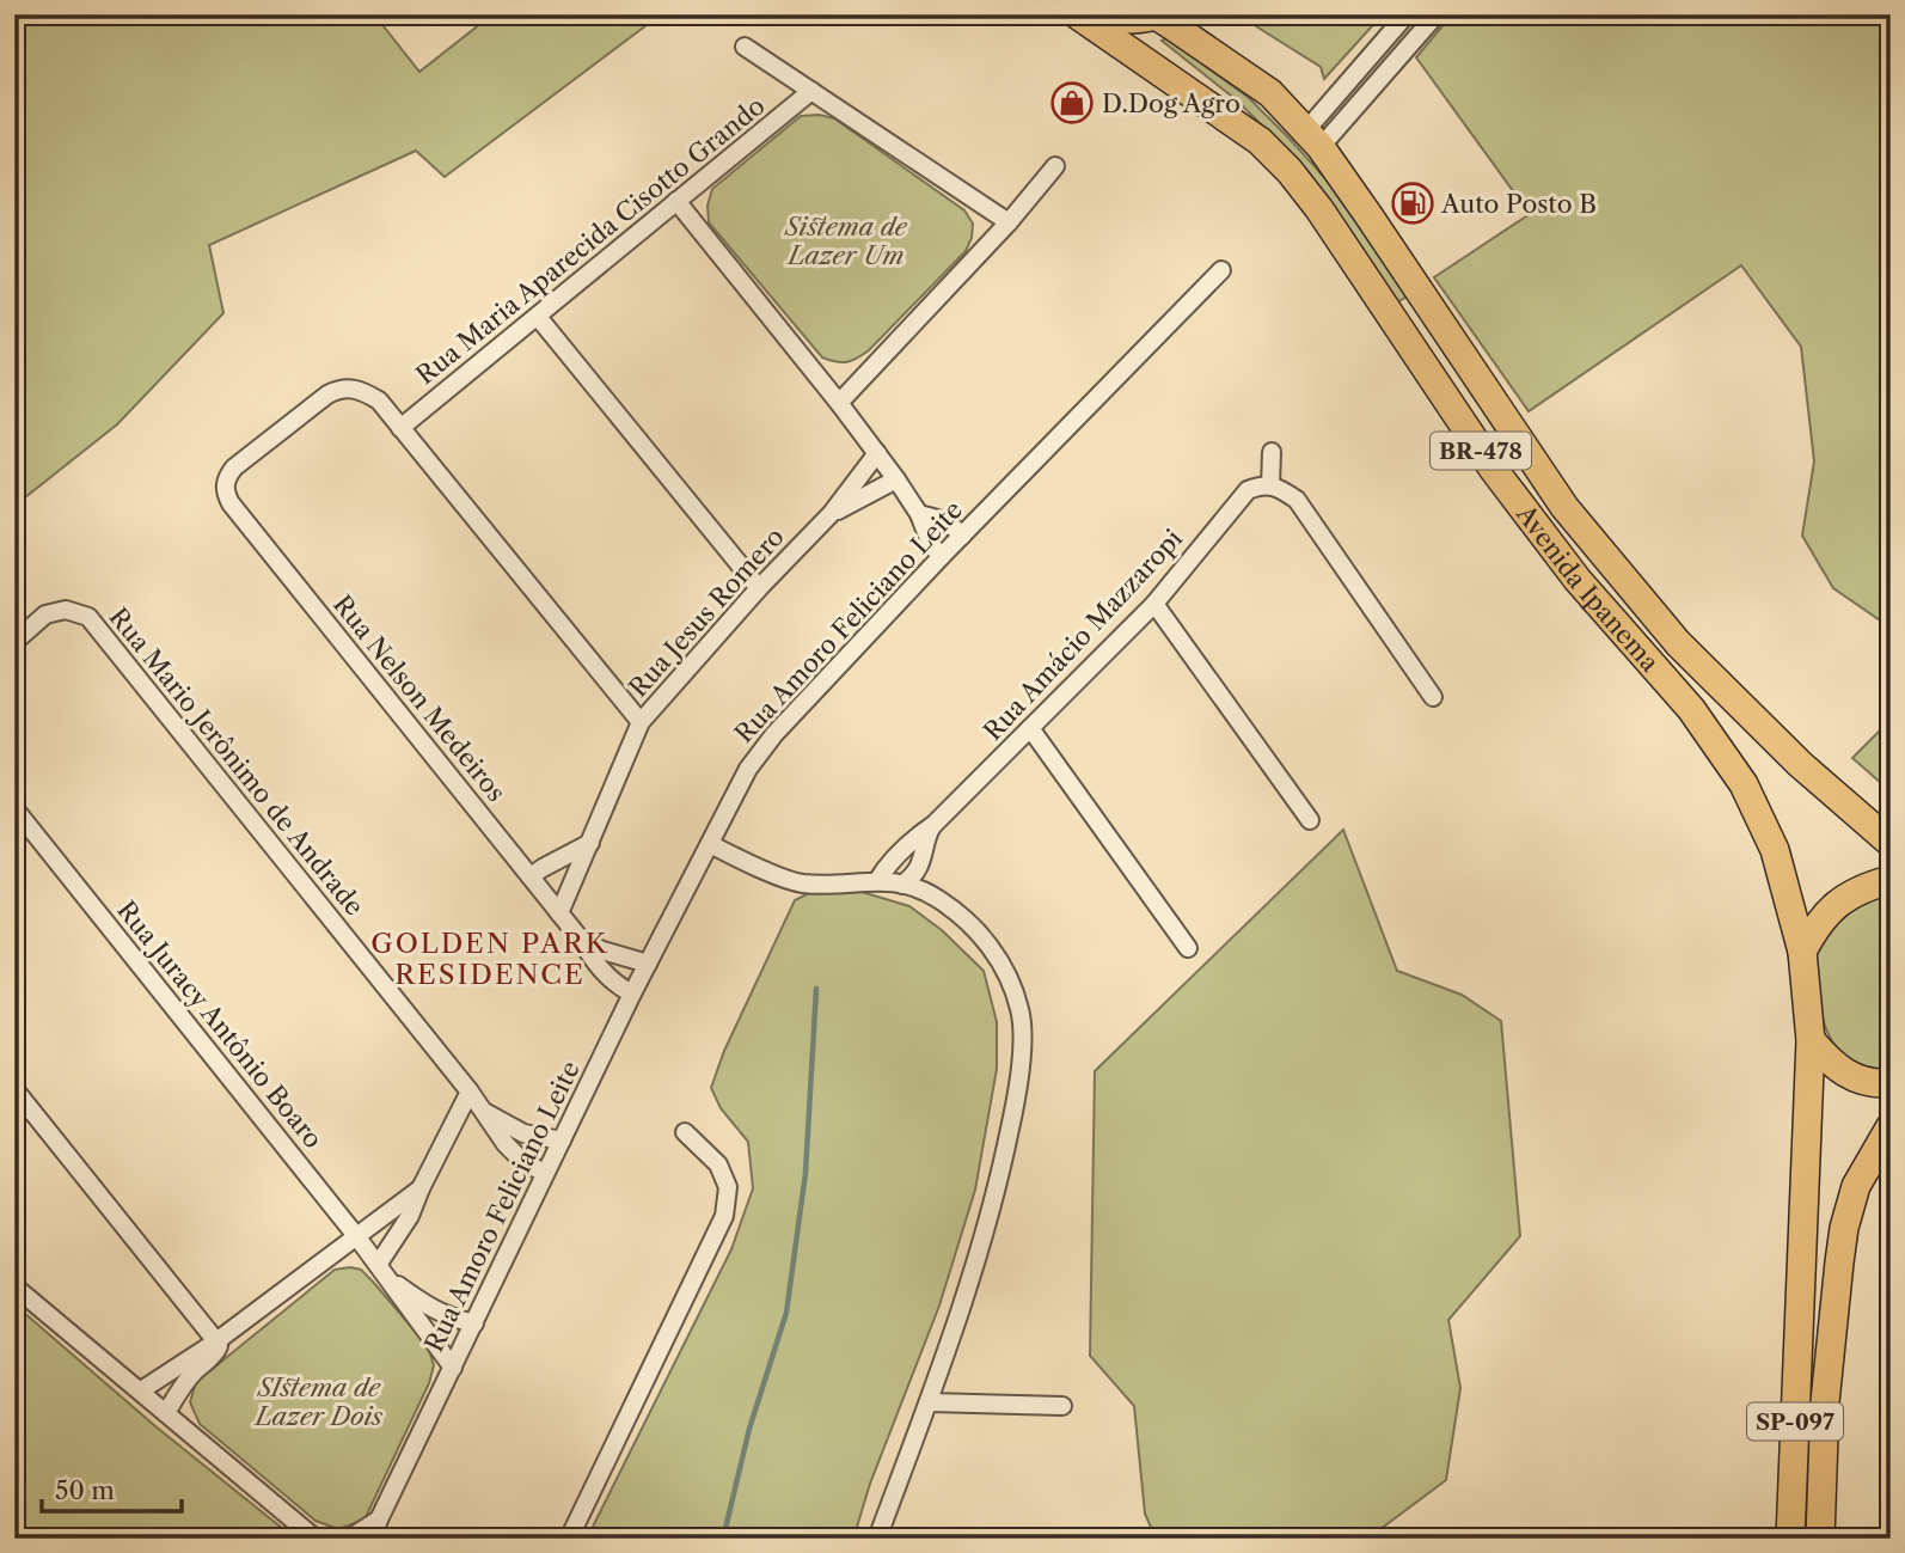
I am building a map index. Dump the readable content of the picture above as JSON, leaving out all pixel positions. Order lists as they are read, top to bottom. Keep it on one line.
{"streets":{"main road":["BR-478","Avenida Ipanema","SP-097"],"street":["Rua Maria Aparecida Cisotto Grando","Rua Jesus Romero","Rua Amoro Feliciano Leite","Rua Amácio Mazzaropi","Rua Nelson Medeiros","Rua Mario Jerônimo de Andrade","Rua Juracy Antônio Boaro"]},"crossings":[["Rua Maria Aparecida Cisotto Grando","Rua Nelson Medeiros"],["Avenida Ipanema","SP-097"],["Rua Jesus Romero","Rua Nelson Medeiros"],["Rua Amoro Feliciano Leite","Rua Nelson Medeiros"],["Rua Amoro Feliciano Leite","Rua Mario Jerônimo de Andrade"],["Rua Amoro Feliciano Leite","Rua Juracy Antônio Boaro"]],"districts":["GOLDEN PARK RESIDENCE"],"parks":["Sistema de Lazer Um","SIstema de Lazer Dois"],"places":{"shop":["D.Dog Agro"],"fuel station":["Auto Posto B"]},"scale_bar":"50 m"}
